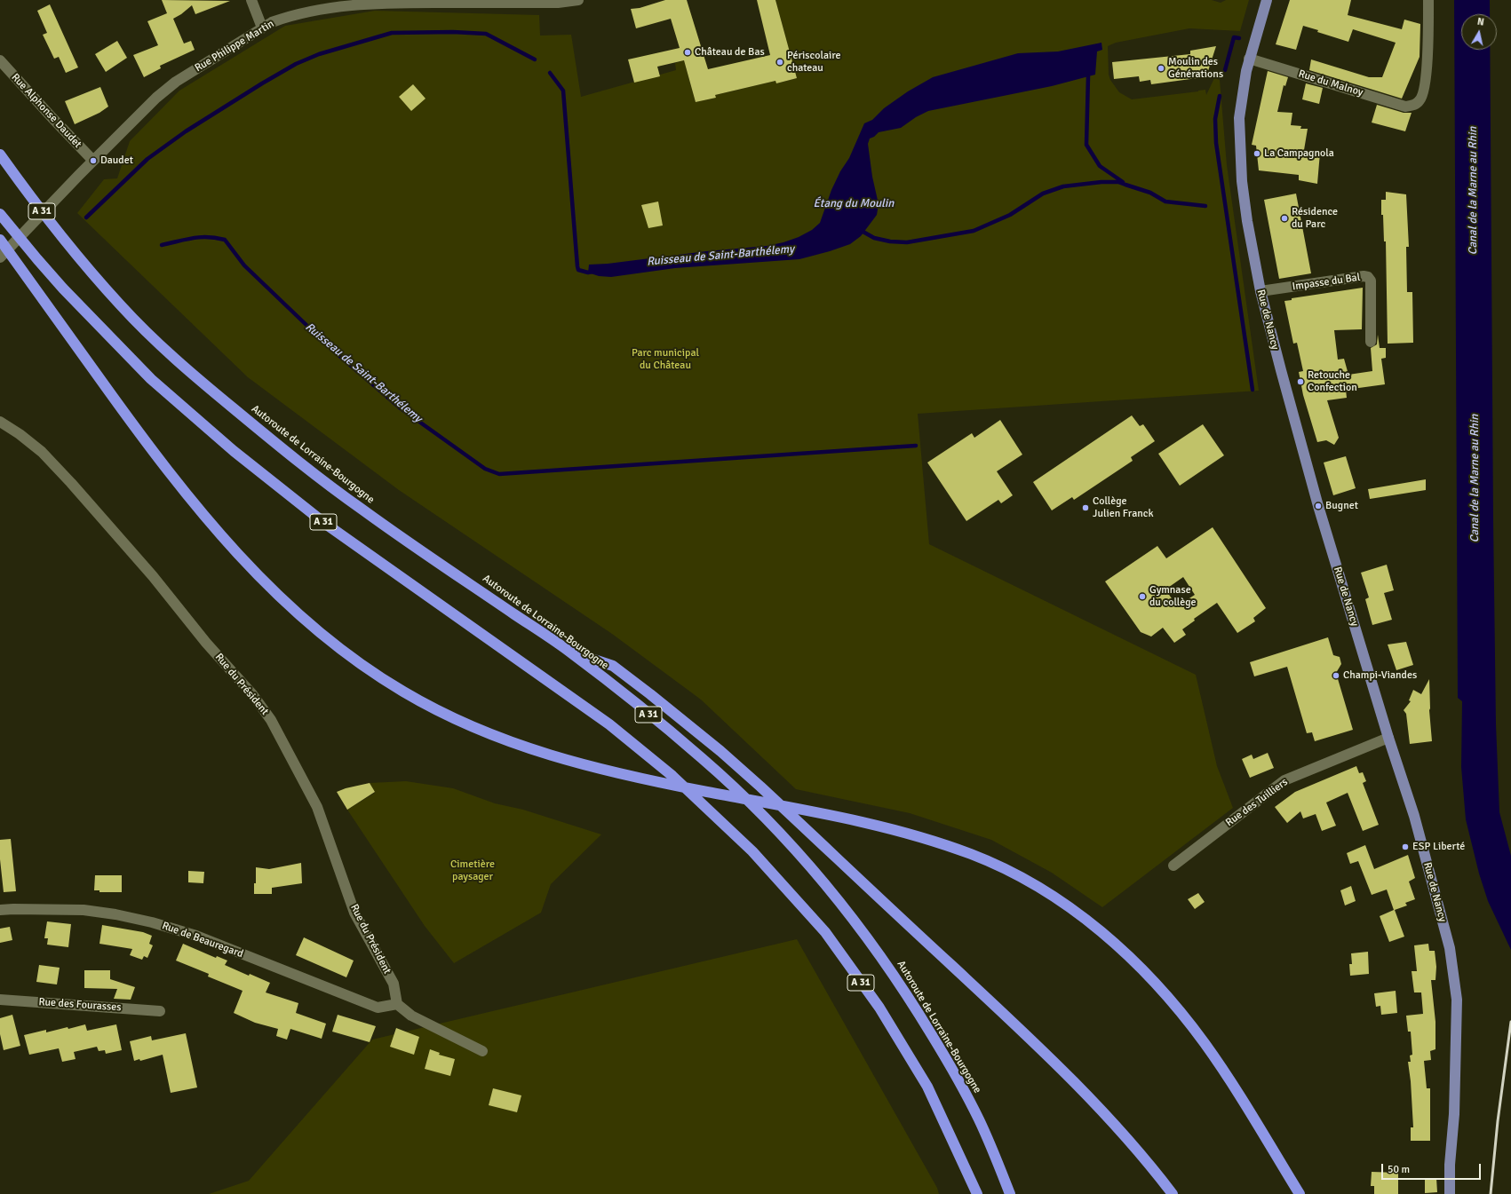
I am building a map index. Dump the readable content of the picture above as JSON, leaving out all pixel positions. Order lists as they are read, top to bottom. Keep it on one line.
{"streets":{"highway":["A 31","Autoroute de Lorraine-Bourgogne"],"main road":["Rue de Nancy"],"street":["Rue Philippe Martin","Rue du Malnoy","Rue Alphonse Daudet","Impasse du Bal","Rue du Président","Rue des Tuilliers","Rue de Beauregard","Rue des Fourasses"]},"crossings":[["Rue Philippe Martin","Rue Alphonse Daudet"],["Rue du Malnoy","Rue de Nancy"],["Impasse du Bal","Rue de Nancy"],["Rue de Nancy","Rue des Tuilliers"],["Rue du Président","Rue de Beauregard"]],"water":["Canal de la Marne au Rhin","Étang du Moulin","Ruisseau de Saint-Barthélemy"],"parks":["Parc municipal du Château","Cimetière paysager"],"places":["Château de Bas","Périscolaire chateau","Moulin des Générations","La Campagnola","Daudet","Résidence du Parc","Retouche Confection","Bugnet","Collège Julien Franck","Gymnase du collège","Champi-Viandes","ESP Liberté"],"scale_bar":"50 m","north":"top"}
